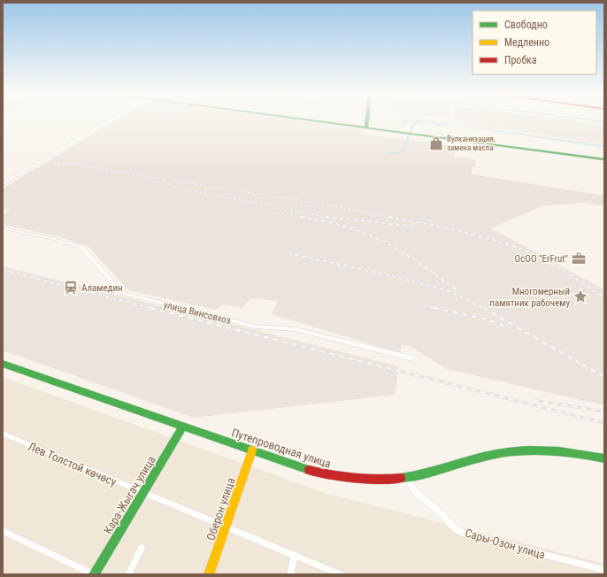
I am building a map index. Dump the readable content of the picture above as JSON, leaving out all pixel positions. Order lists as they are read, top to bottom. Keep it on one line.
{"streets":{"main road":["Путепроводная улица","Кара-Жыгач улица","Оберон улица"],"street":["улица Винсовхоз","Лев Толстой көчөсү","Сары-Озон улица"]},"crossings":[["Путепроводная улица","Кара-Жыгач улица"],["Путепроводная улица","Оберон улица"],["Путепроводная улица","Сары-Озон улица"],["Лев Толстой көчөсү","Кара-Жыгач улица"],["Лев Толстой көчөсү","Оберон улица"]],"places":{"shop":["Вулканизация, замена масла"],"office":["ОсОО \"ErFrut\""],"station":["Аламедин"],"place":["Многомерный памятник рабочему"]},"legend":["Свободно","Медленно","Пробка"]}
